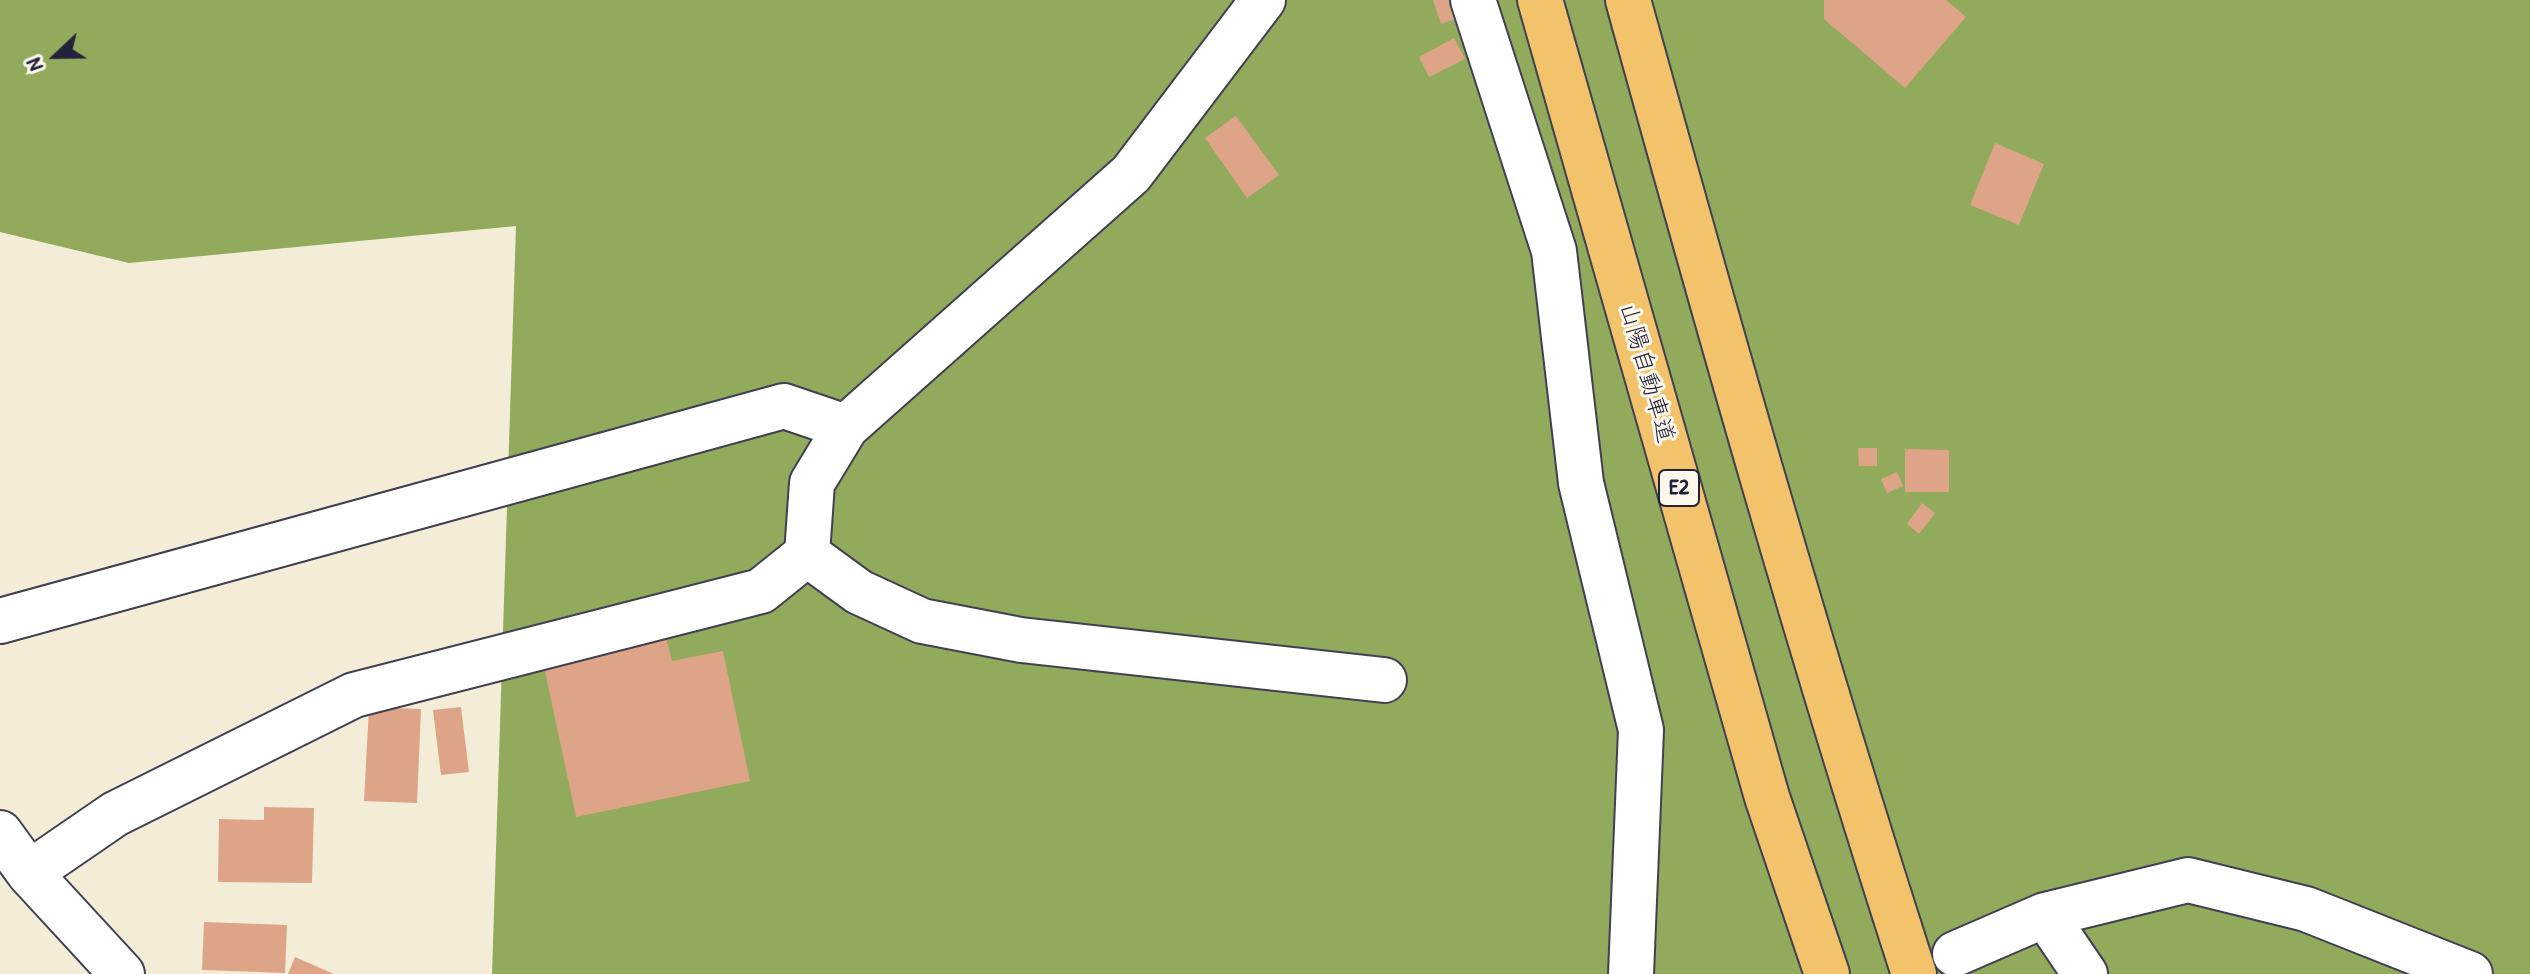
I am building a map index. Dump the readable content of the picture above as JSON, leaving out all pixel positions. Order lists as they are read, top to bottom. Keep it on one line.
{"streets":{"highway":["山陽自動車道","E2"]},"north":"left"}
